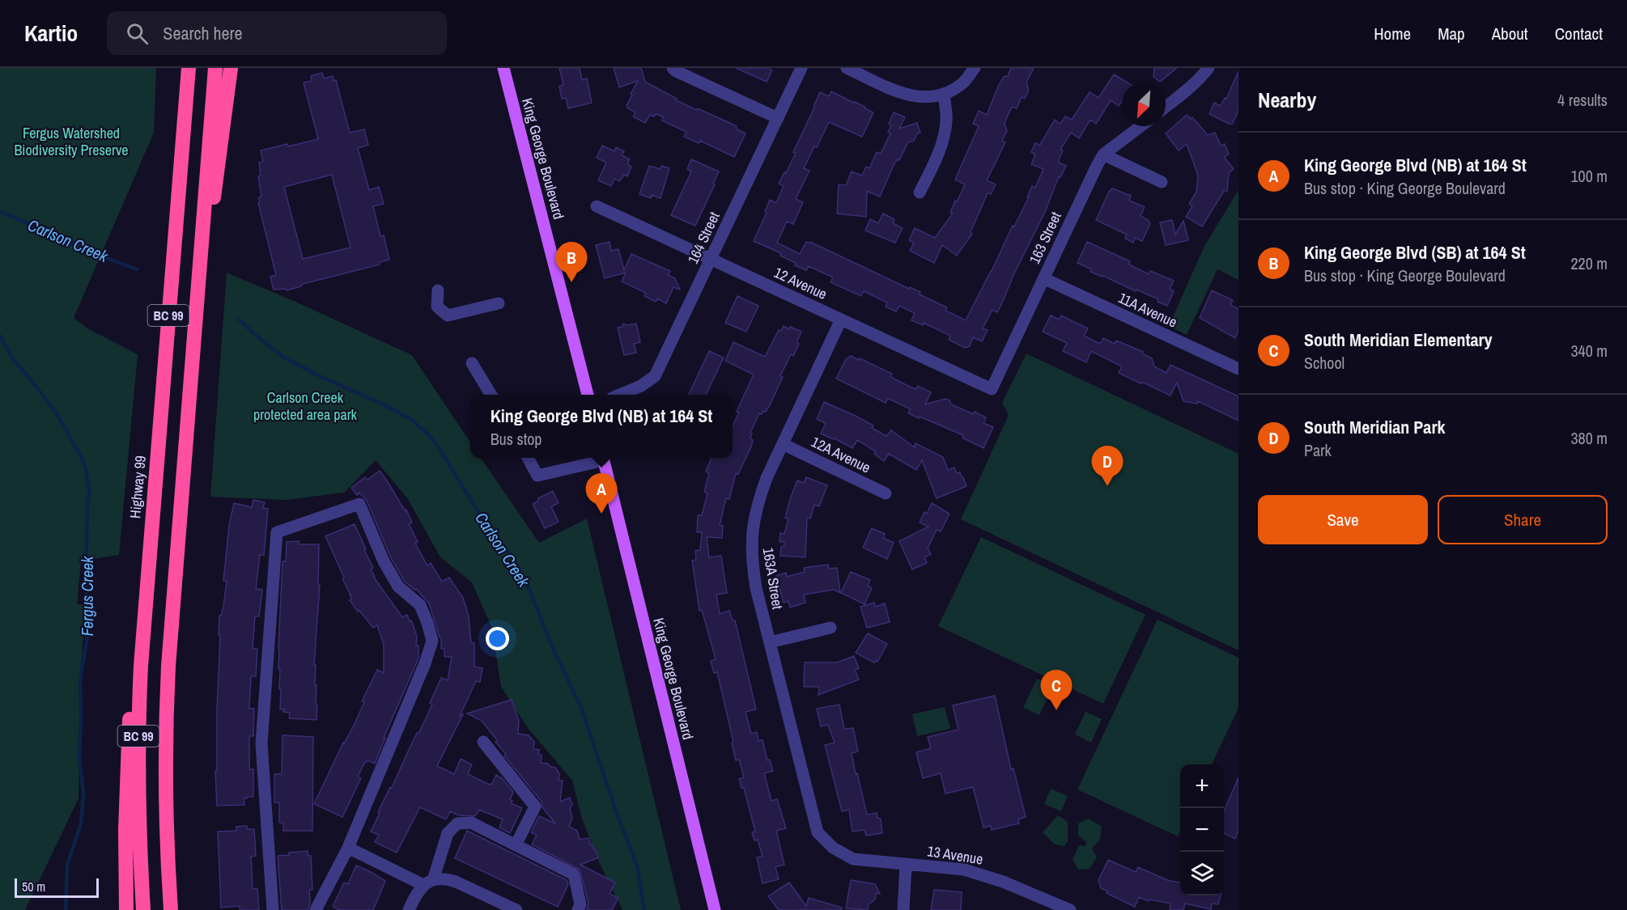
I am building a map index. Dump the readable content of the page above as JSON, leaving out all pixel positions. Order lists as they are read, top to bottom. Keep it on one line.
{"streets":{"highway":["BC 99","Highway 99"],"main road":["King George Boulevard"],"street":["164 Street","163 Street","12 Avenue","11A Avenue","12A Avenue","163A Street","13 Avenue"]},"crossings":[["164 Street","12 Avenue"],["163 Street","12 Avenue"],["163 Street","11A Avenue"],["12 Avenue","163A Street"],["12A Avenue","163A Street"],["163A Street","13 Avenue"]],"water":["Carlson Creek","Fergus Creek"],"parks":["Fergus Watershed Biodiversity Preserve","Carlson Creek protected area park"],"scale_bar":"50 m","north":"bottom left","page":{"header":"Kartio","search":"Search here","nav":["Home","Map","About","Contact"],"heading":["Nearby","4 results"],"list":[{"mark":"A","name":"King George Blvd (NB) at 164 St","note":"Bus stop · King George Boulevard","value":"100 m"},{"mark":"B","name":"King George Blvd (SB) at 164 St","note":"Bus stop · King George Boulevard","value":"220 m"},{"mark":"C","name":"South Meridian Elementary","note":"School","value":"340 m"},{"mark":"D","name":"South Meridian Park","note":"Park","value":"380 m"}],"pins":["B","D","A","C"],"popup":["King George Blvd (NB) at 164 St","Bus stop"],"buttons":["Save","Share"],"map_buttons":["+","−"],"scale":"50 m"}}
